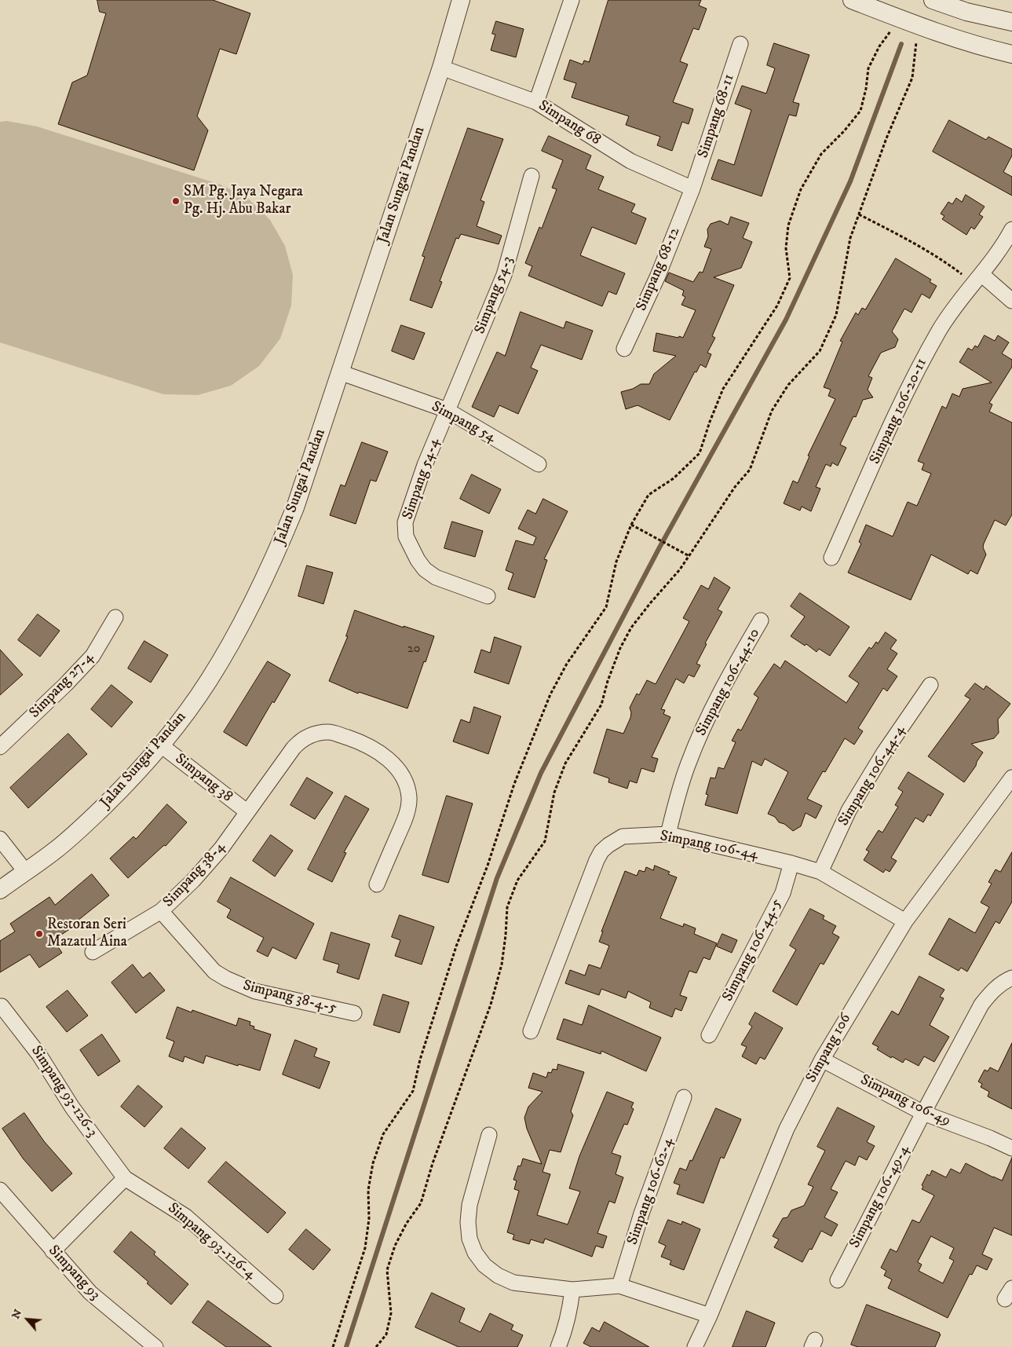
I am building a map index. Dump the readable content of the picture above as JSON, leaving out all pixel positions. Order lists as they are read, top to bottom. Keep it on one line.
{"streets":{"street":["Simpang 68-11","Simpang 68","Jalan Sungai Pandan","Simpang 68-12","Simpang 54-3","Simpang 106-20-11","Simpang 54","Simpang 54-4","Simpang 106-44-10","Simpang 27-4","Simpang 106-44-4","Simpang 38","Simpang 106-44","Simpang 38-4","Simpang 106-44-5","Simpang 38-4-5","Simpang 106","Simpang 93-126-3","Simpang 106-49","Simpang 106-62-4","Simpang 106-49-4","Simpang 93-126-4","Simpang 93"]},"crossings":[["Simpang 68-11","Simpang 68"],["Simpang 68-11","Simpang 68-12"],["Simpang 68","Jalan Sungai Pandan"],["Simpang 68","Simpang 68-12"],["Jalan Sungai Pandan","Simpang 54"],["Jalan Sungai Pandan","Simpang 38"],["Simpang 54-3","Simpang 54"],["Simpang 54-3","Simpang 54-4"],["Simpang 54","Simpang 54-4"],["Simpang 106-44-10","Simpang 106-44"],["Simpang 106-44-4","Simpang 106-44"],["Simpang 38","Simpang 38-4"],["Simpang 106-44","Simpang 106-44-5"],["Simpang 106-44","Simpang 106"],["Simpang 38-4","Simpang 38-4-5"],["Simpang 106","Simpang 106-49"],["Simpang 93-126-3","Simpang 93-126-4"],["Simpang 106-49","Simpang 106-49-4"]],"places":["SM Pg. Jaya Negara Pg. Hj. Abu Bakar","Restoran Seri Mazatul Aina"],"house_numbers":["20"],"north":"top left"}
